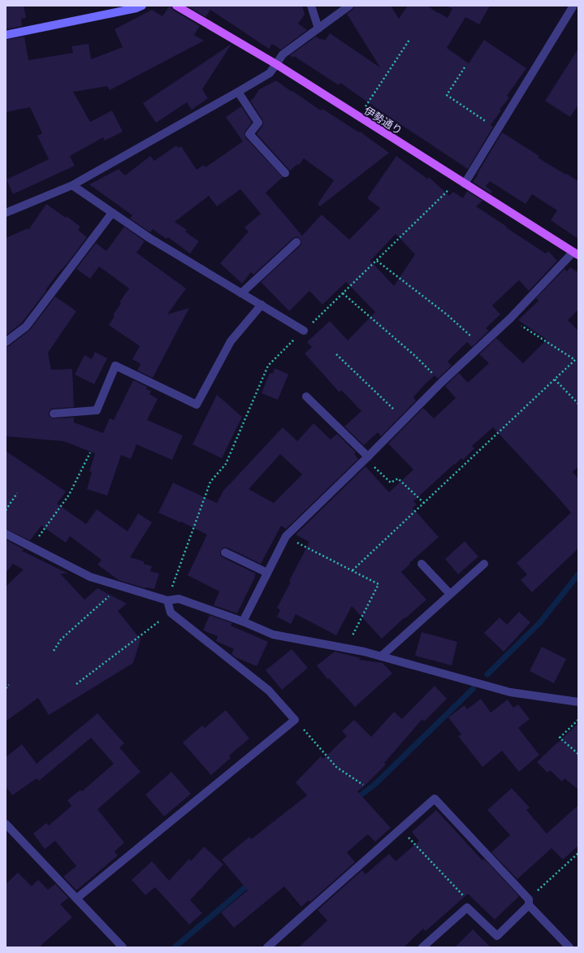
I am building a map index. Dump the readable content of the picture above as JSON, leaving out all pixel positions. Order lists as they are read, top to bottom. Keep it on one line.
{"streets":{"main road":["伊勢通り"]}}
